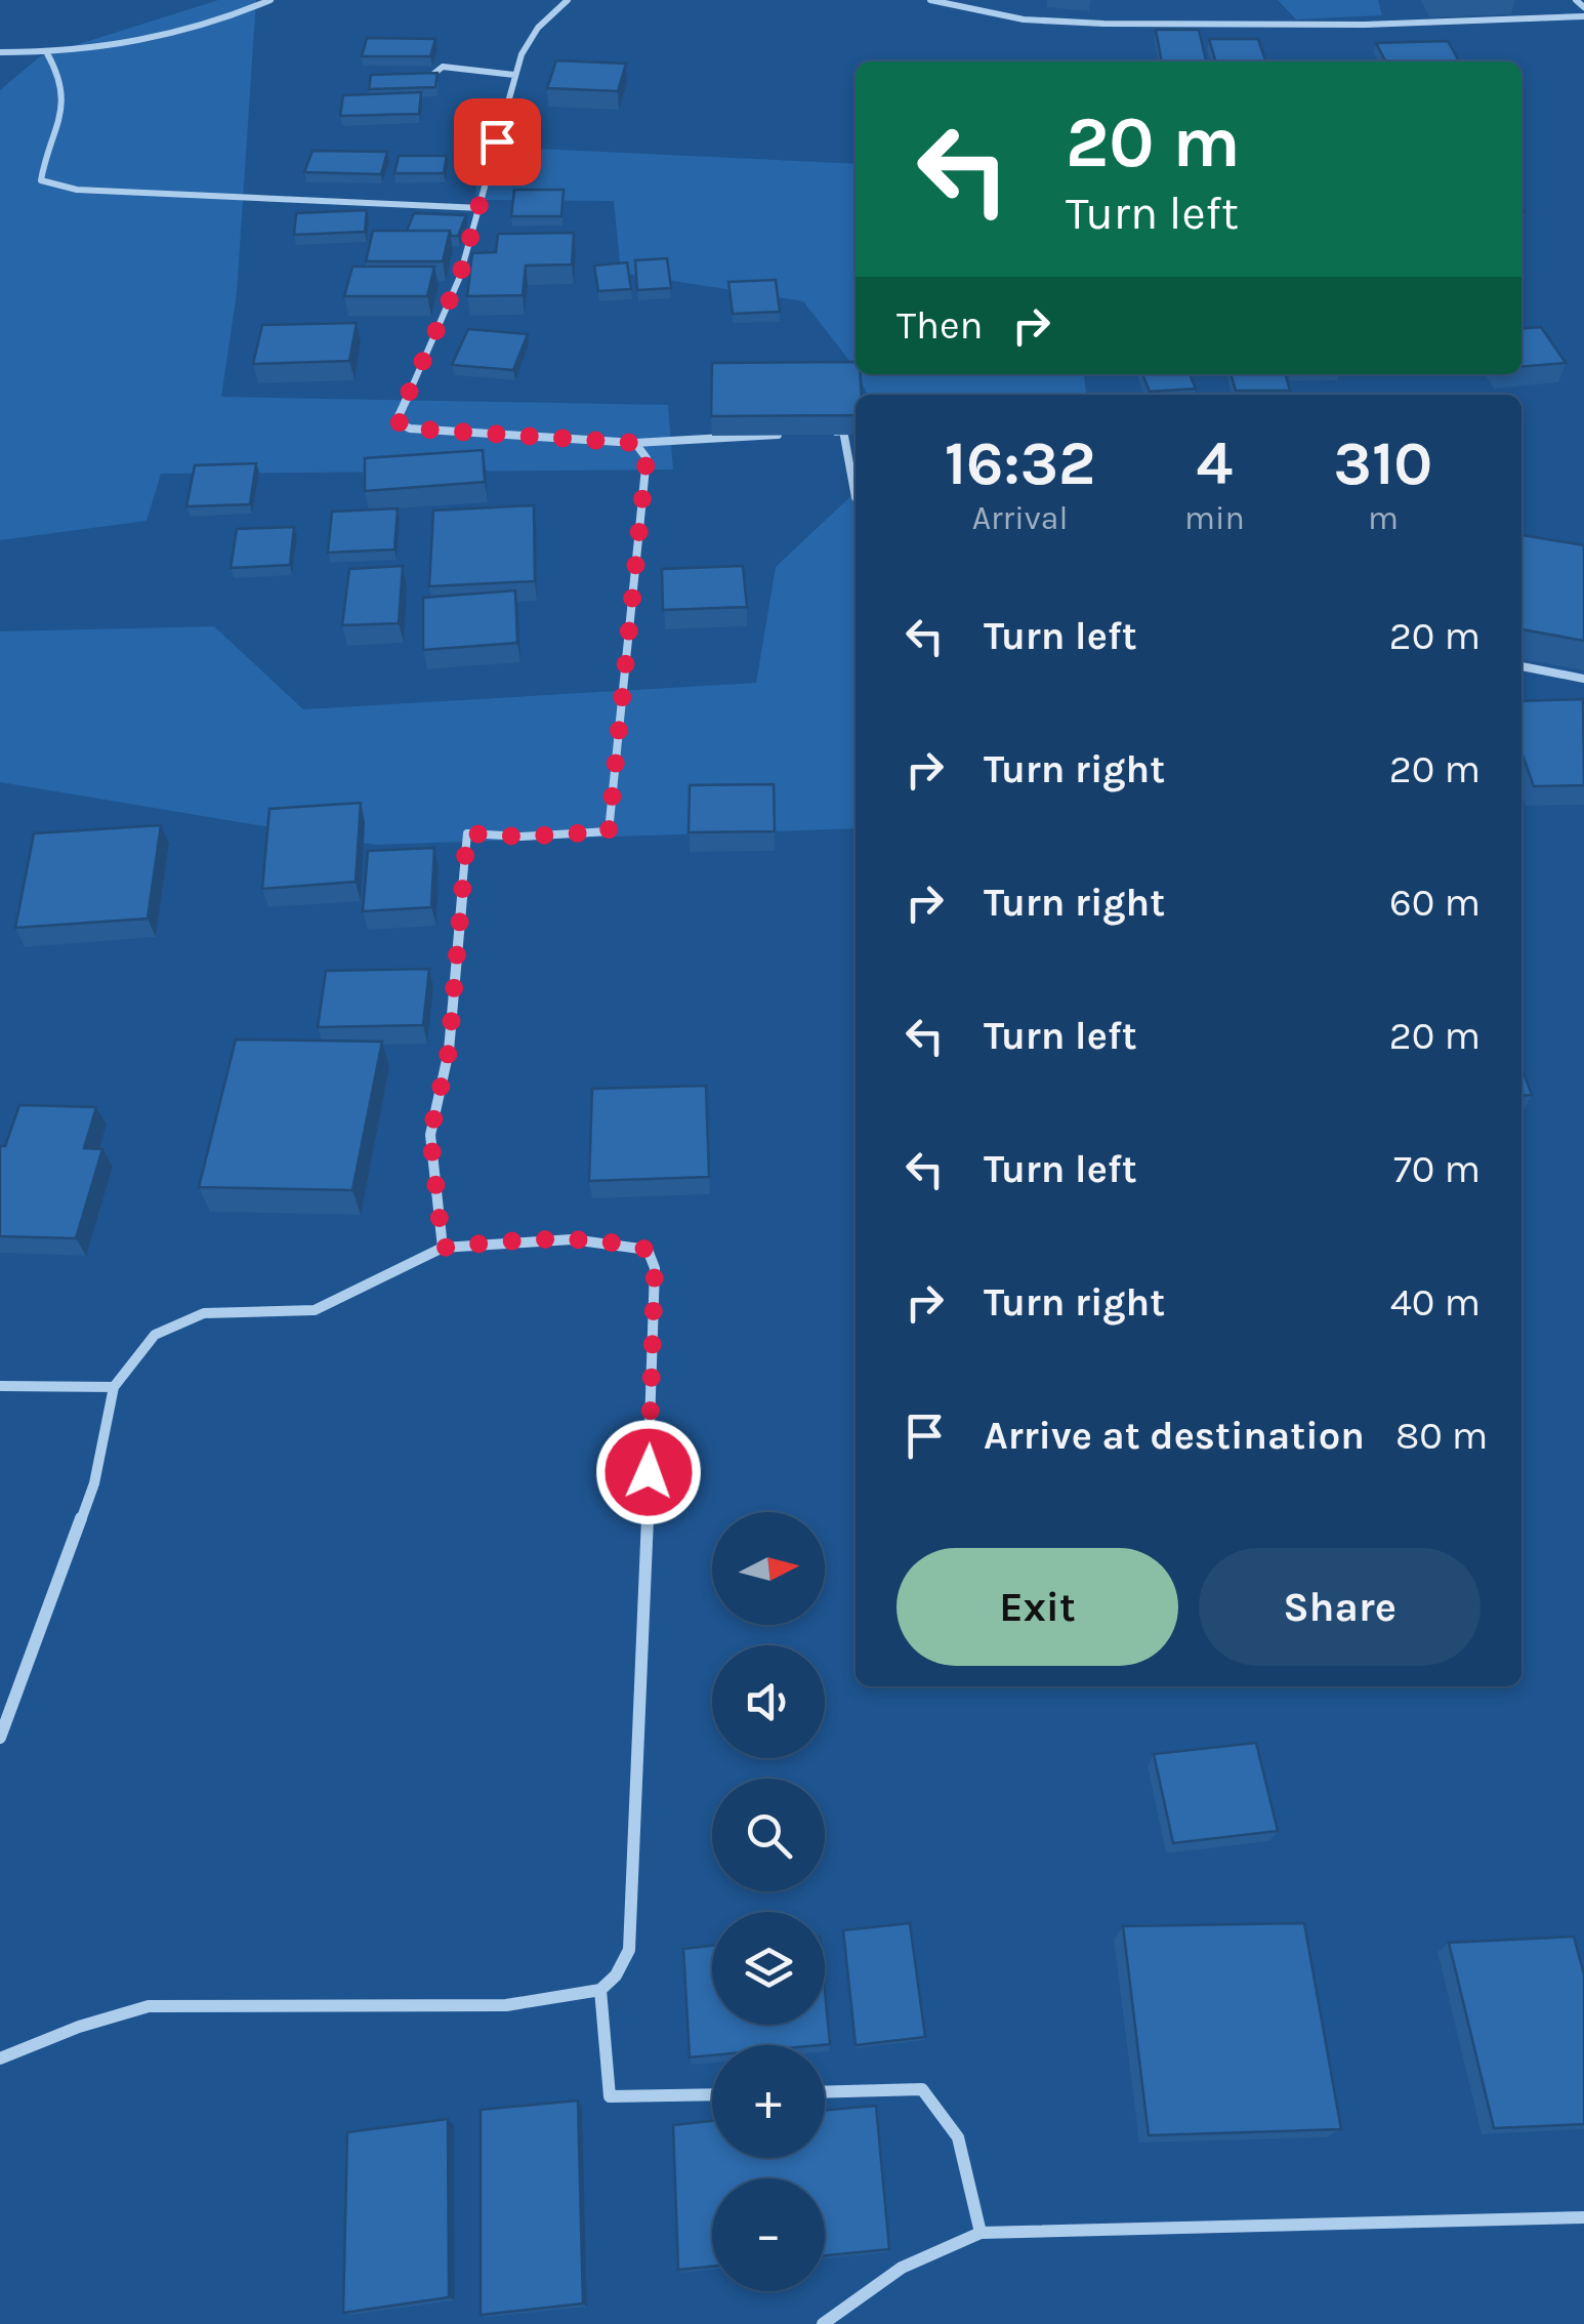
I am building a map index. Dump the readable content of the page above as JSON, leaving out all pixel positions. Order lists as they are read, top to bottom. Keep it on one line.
{"north":"right","page":{"turn":["20 m","Turn left"],"then":"Then","eta":["16:32","Arrival","4","min","310","m"],"list":[{"name":"Turn left","value":"20 m"},{"name":"Turn right","value":"20 m"},{"name":"Turn right","value":"60 m"},{"name":"Turn left","value":"20 m"},{"name":"Turn left","value":"70 m"},{"name":"Turn right","value":"40 m"},{"name":"Arrive at destination","value":"80 m"}],"map_buttons":["+","−"],"buttons":["Exit","Share"]}}
